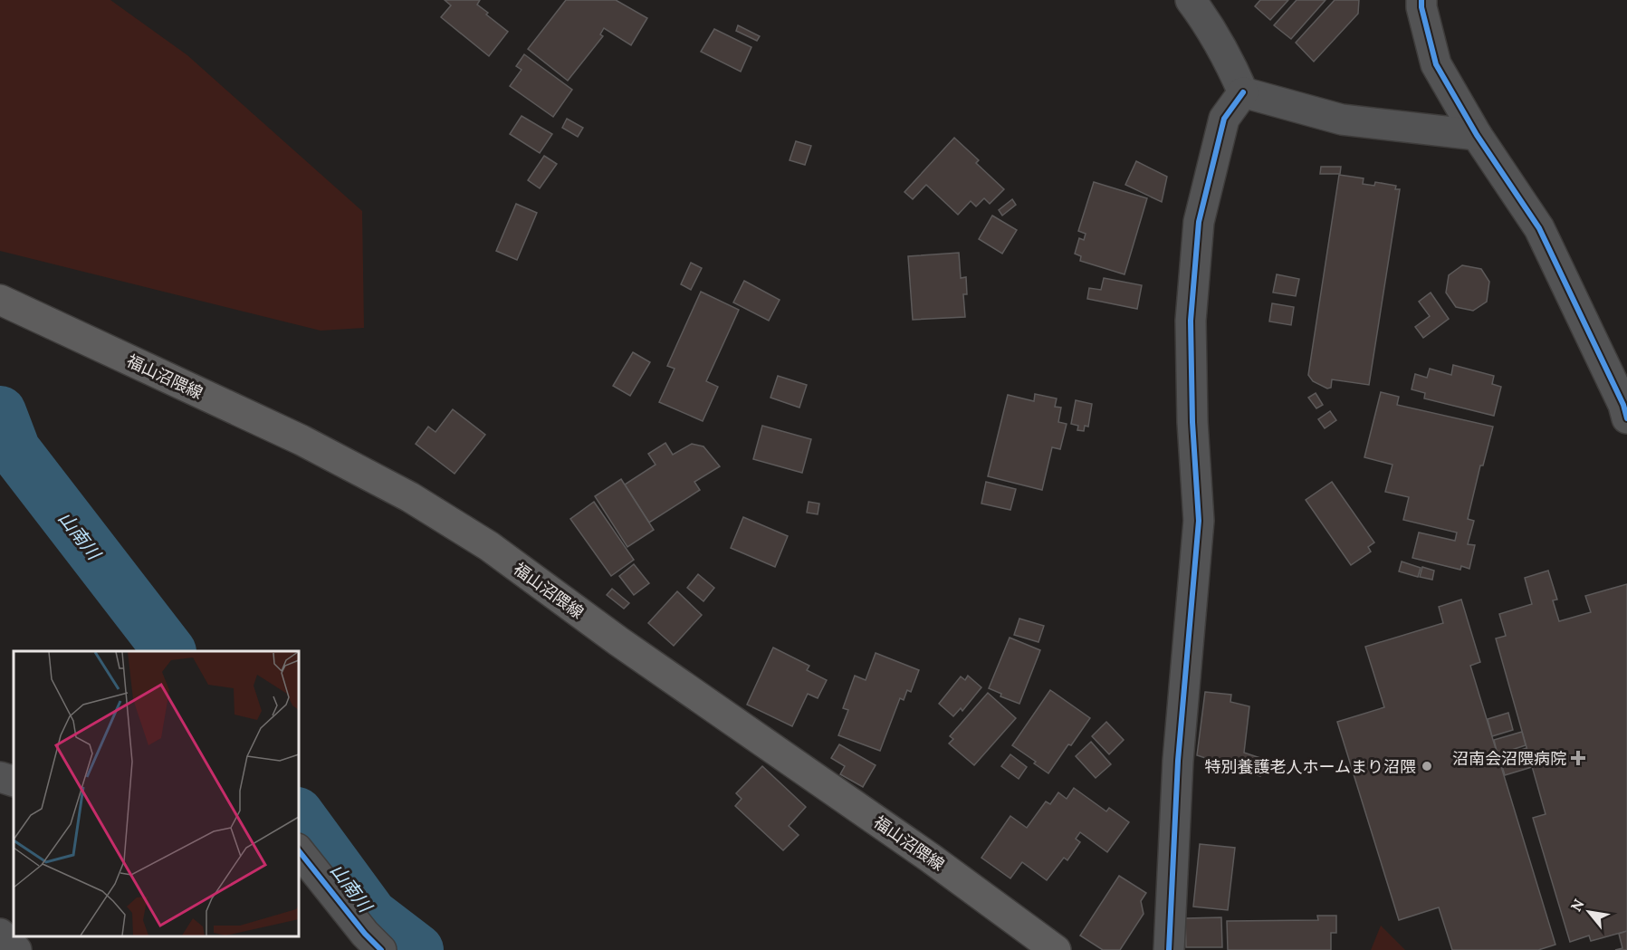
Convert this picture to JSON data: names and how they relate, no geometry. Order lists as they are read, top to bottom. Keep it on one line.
{"streets":{"main road":["福山沼隈線"]},"water":["山南川"],"places":{"health":["沼南会沼隈病院"],"other":["特別養護老人ホームまり沼隈"]},"north":"top left"}
